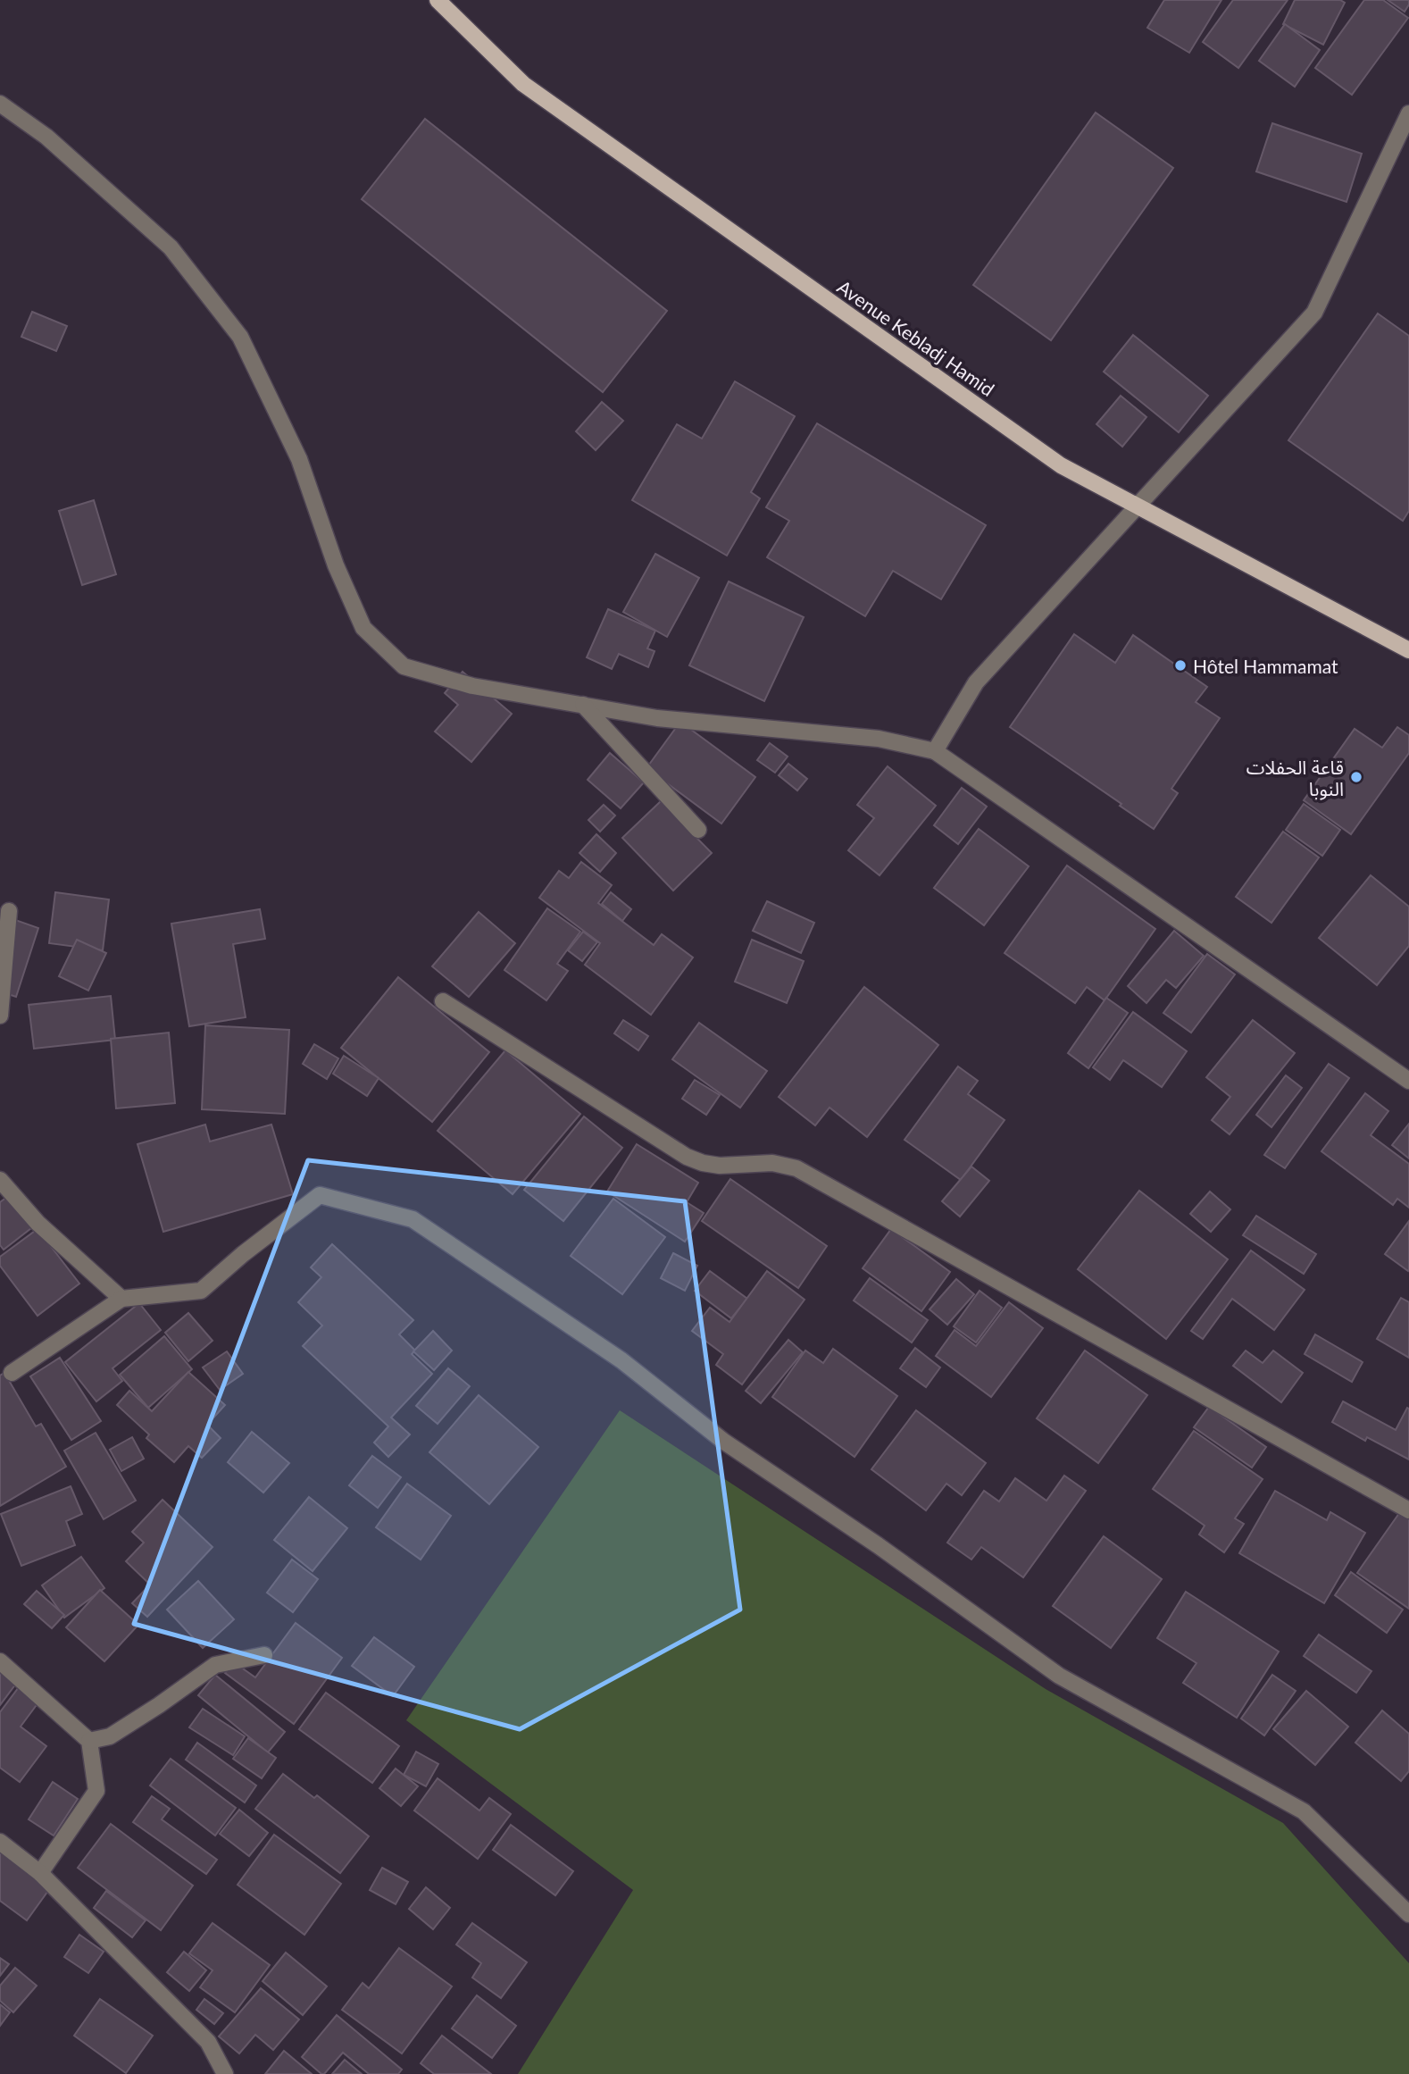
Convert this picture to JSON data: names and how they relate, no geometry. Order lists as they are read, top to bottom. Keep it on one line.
{"streets":{"main road":["Avenue Kebladj Hamid"]},"places":["Hôtel Hammamat","قاعة الحفلات النوبا"]}
